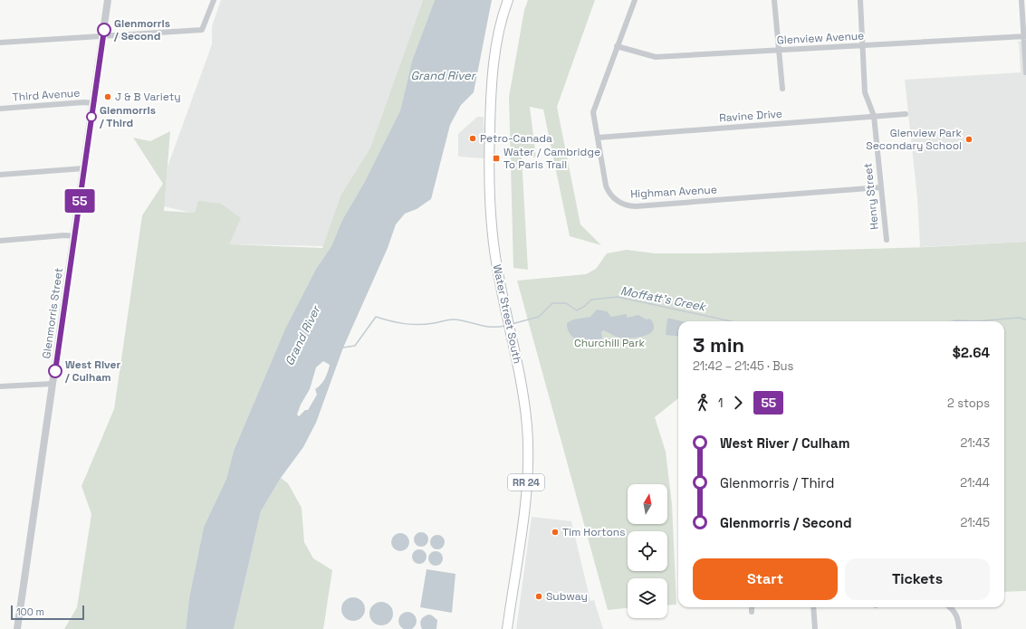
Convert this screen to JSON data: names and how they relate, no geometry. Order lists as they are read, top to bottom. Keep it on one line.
{"streets":{"main road":["Water Street South","RR 24"],"street":["Glenview Avenue","Third Avenue","Ravine Drive","Highman Avenue","Henry Street","Glenmorris Street"]},"crossings":[["Glenview Avenue","Highman Avenue"],["Glenview Avenue","Henry Street"],["Third Avenue","Glenmorris Street"],["Ravine Drive","Highman Avenue"],["Ravine Drive","Henry Street"],["Highman Avenue","Henry Street"]],"water":["Grand River","Moffatt's Creek"],"parks":["Churchill Park"],"places":{"other":["Glenmorris / Second","J & B Variety","Glenmorris / Third","Petro-Canada","Glenview Park Secondary School","West River / Culham","Tim Hortons","Subway"],"transit":["Water / Cambridge To Paris Trail"]},"lines":["bus line 55"],"scale_bar":"100 m","north":"top","page":{"on_map":"55","heading":["3 min","21:42 – 21:45 · Bus","$2.64"],"legs":["1","55","2 stops"],"list":[{"name":"West River / Culham","value":"21:43"},{"name":"Glenmorris / Third","value":"21:44"},{"name":"Glenmorris / Second","value":"21:45"}],"buttons":["Start","Tickets"],"scale":"100 m"}}
